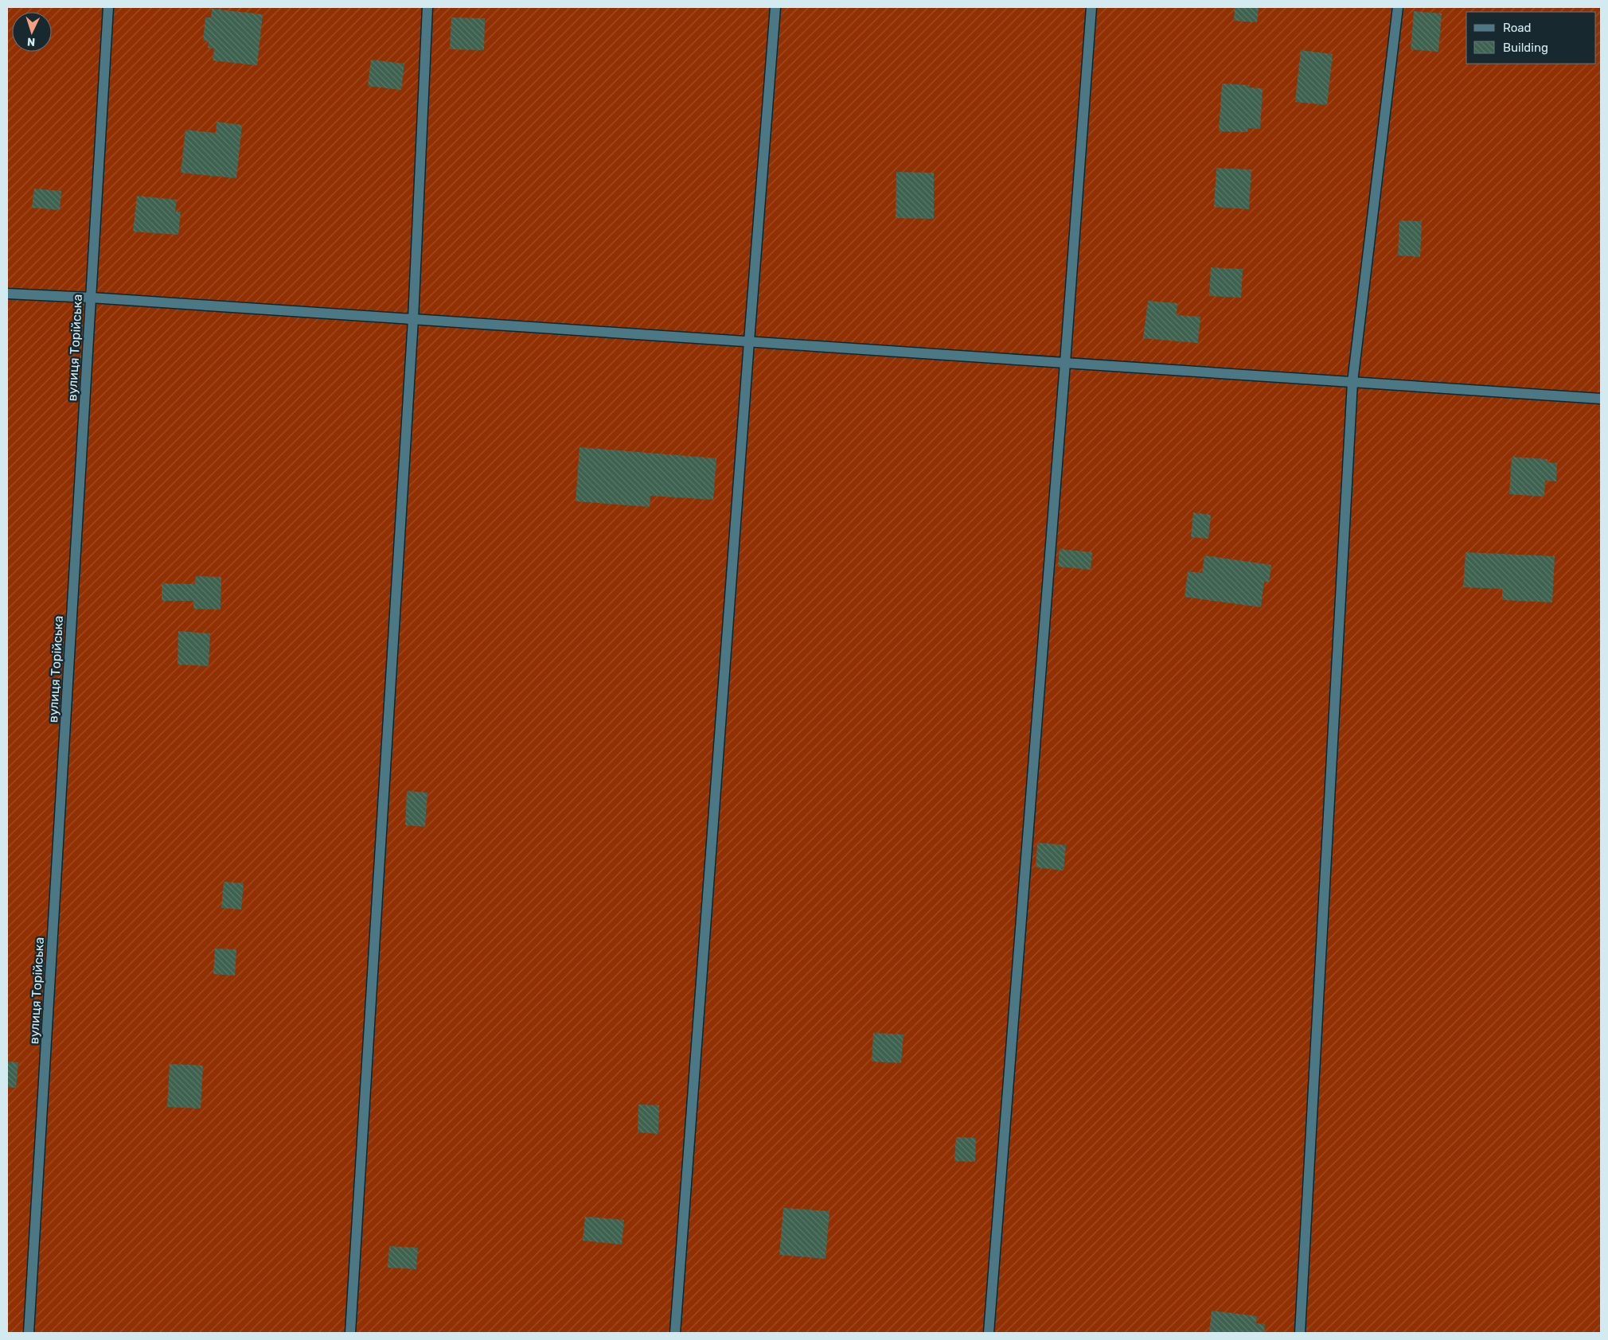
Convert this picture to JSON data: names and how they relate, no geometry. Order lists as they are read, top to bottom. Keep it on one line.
{"streets":{"street":["вулиця Торійська"]},"legend":["Road","Building"],"north":"bottom"}
